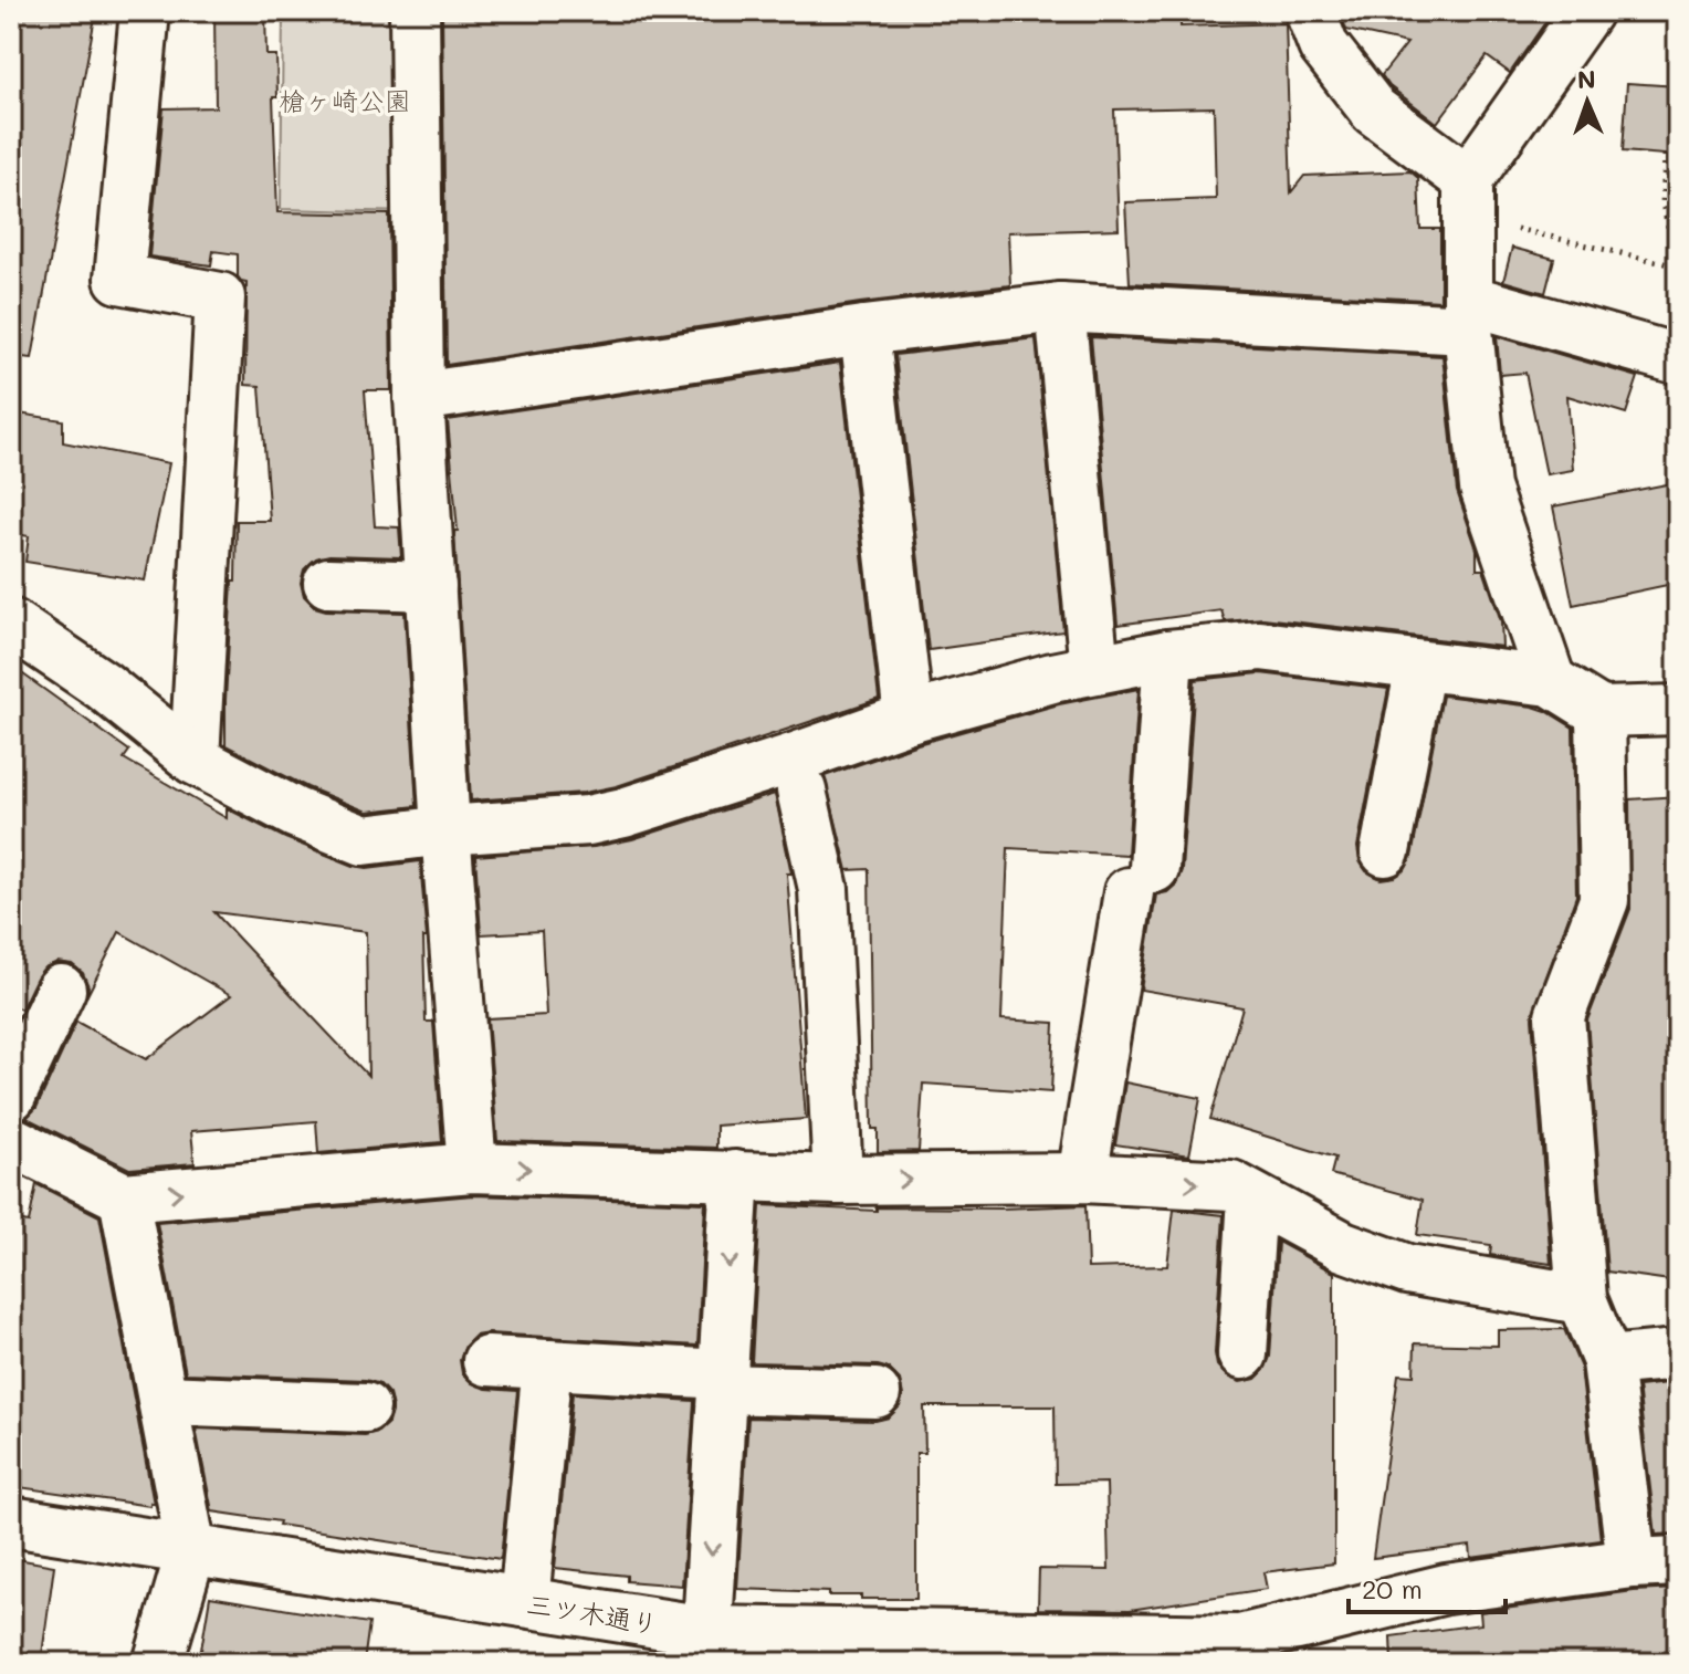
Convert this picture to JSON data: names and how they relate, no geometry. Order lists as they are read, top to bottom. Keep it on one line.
{"streets":{"street":["三ツ木通り"]},"parks":["槍ヶ崎公園"],"scale_bar":"20 m","north":"top"}
